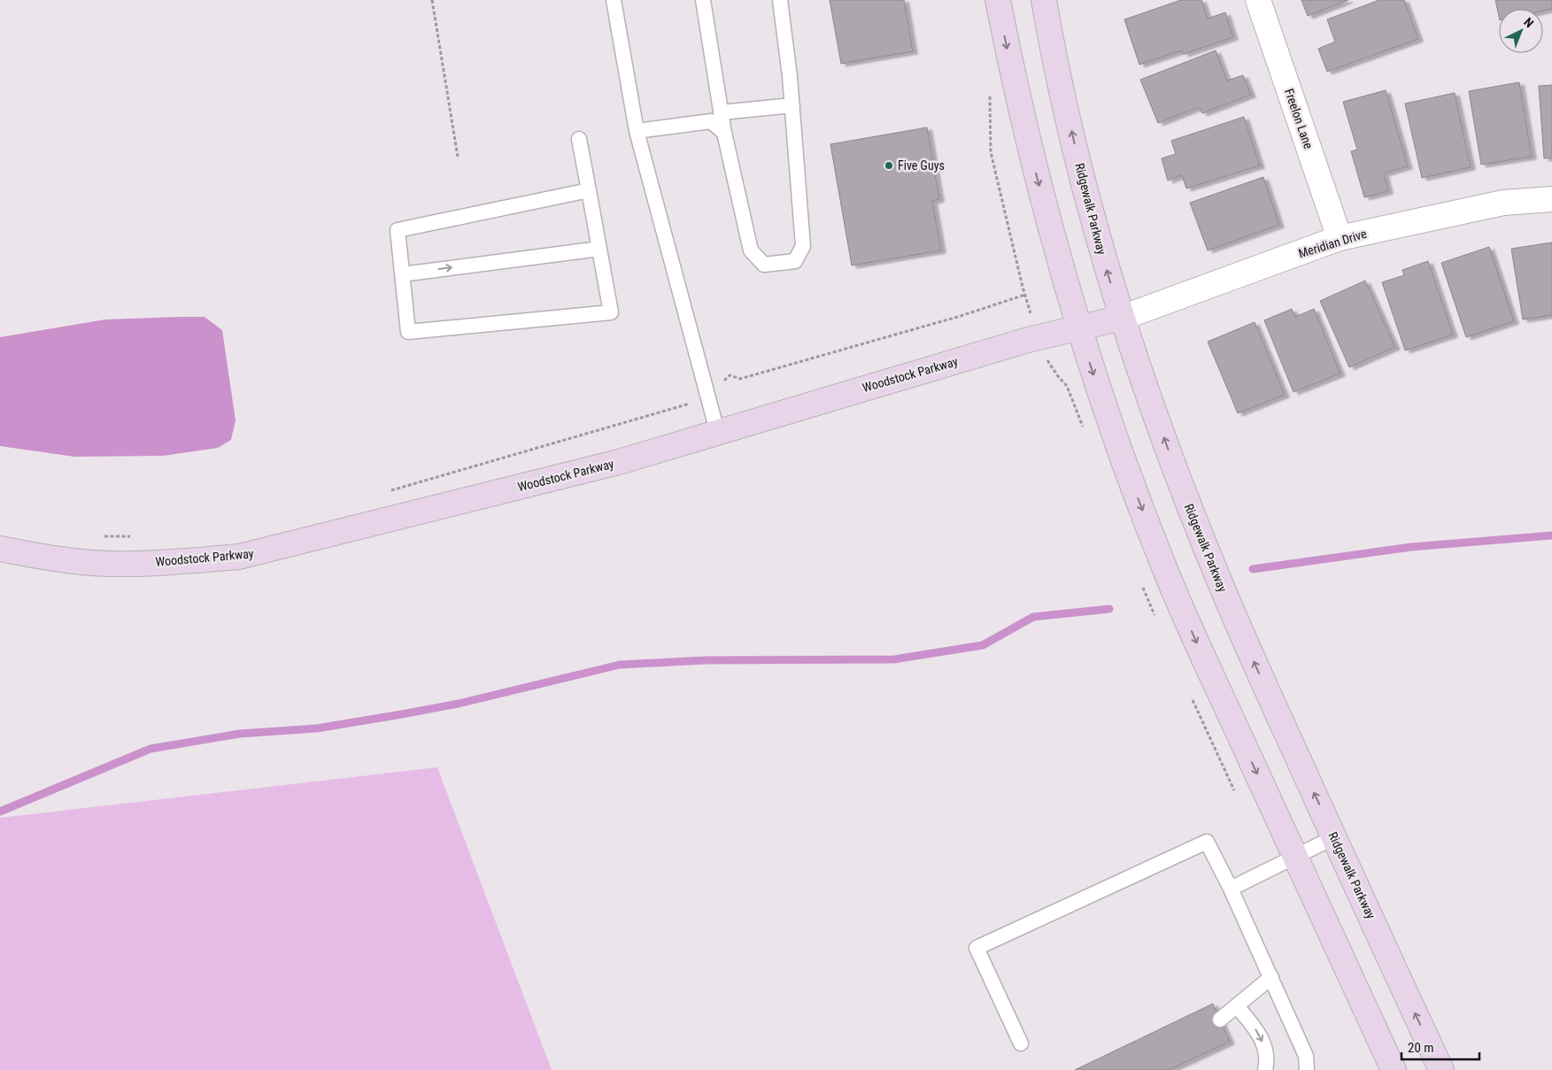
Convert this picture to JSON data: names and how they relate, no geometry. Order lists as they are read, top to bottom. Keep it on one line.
{"streets":{"main road":["Ridgewalk Parkway","Woodstock Parkway"],"street":["Freelon Lane","Meridian Drive"]},"crossings":[["Freelon Lane","Meridian Drive"],["Ridgewalk Parkway","Meridian Drive"],["Ridgewalk Parkway","Woodstock Parkway"],["Meridian Drive","Woodstock Parkway"]],"places":["Five Guys"],"scale_bar":"20 m","north":"top right"}
